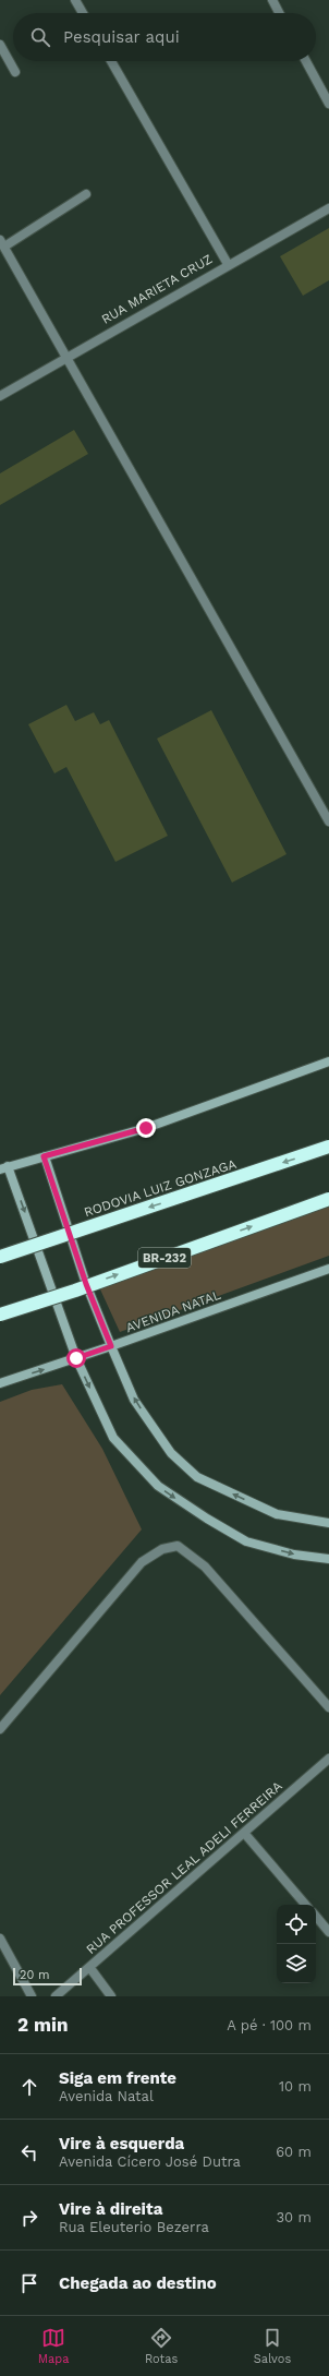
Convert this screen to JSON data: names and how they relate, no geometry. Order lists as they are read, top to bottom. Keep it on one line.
{"streets":{"highway":["RODOVIA LUIZ GONZAGA","BR-232"],"street":["RUA MARIETA CRUZ","AVENIDA NATAL","RUA PROFESSOR LEAL ADELI FERREIRA"]},"scale_bar":"20 m","page":{"search":"Pesquisar aqui","scale":"20 m","heading":["2 min","A pé · 100 m"],"list":[["Siga em frente","Avenida Natal","10 m"],["Vire à esquerda","Avenida Cícero José Dutra","60 m"],["Vire à direita","Rua Eleuterio Bezerra","30 m"],"Chegada ao destino"],"nav":["Mapa","Rotas","Salvos"]}}
